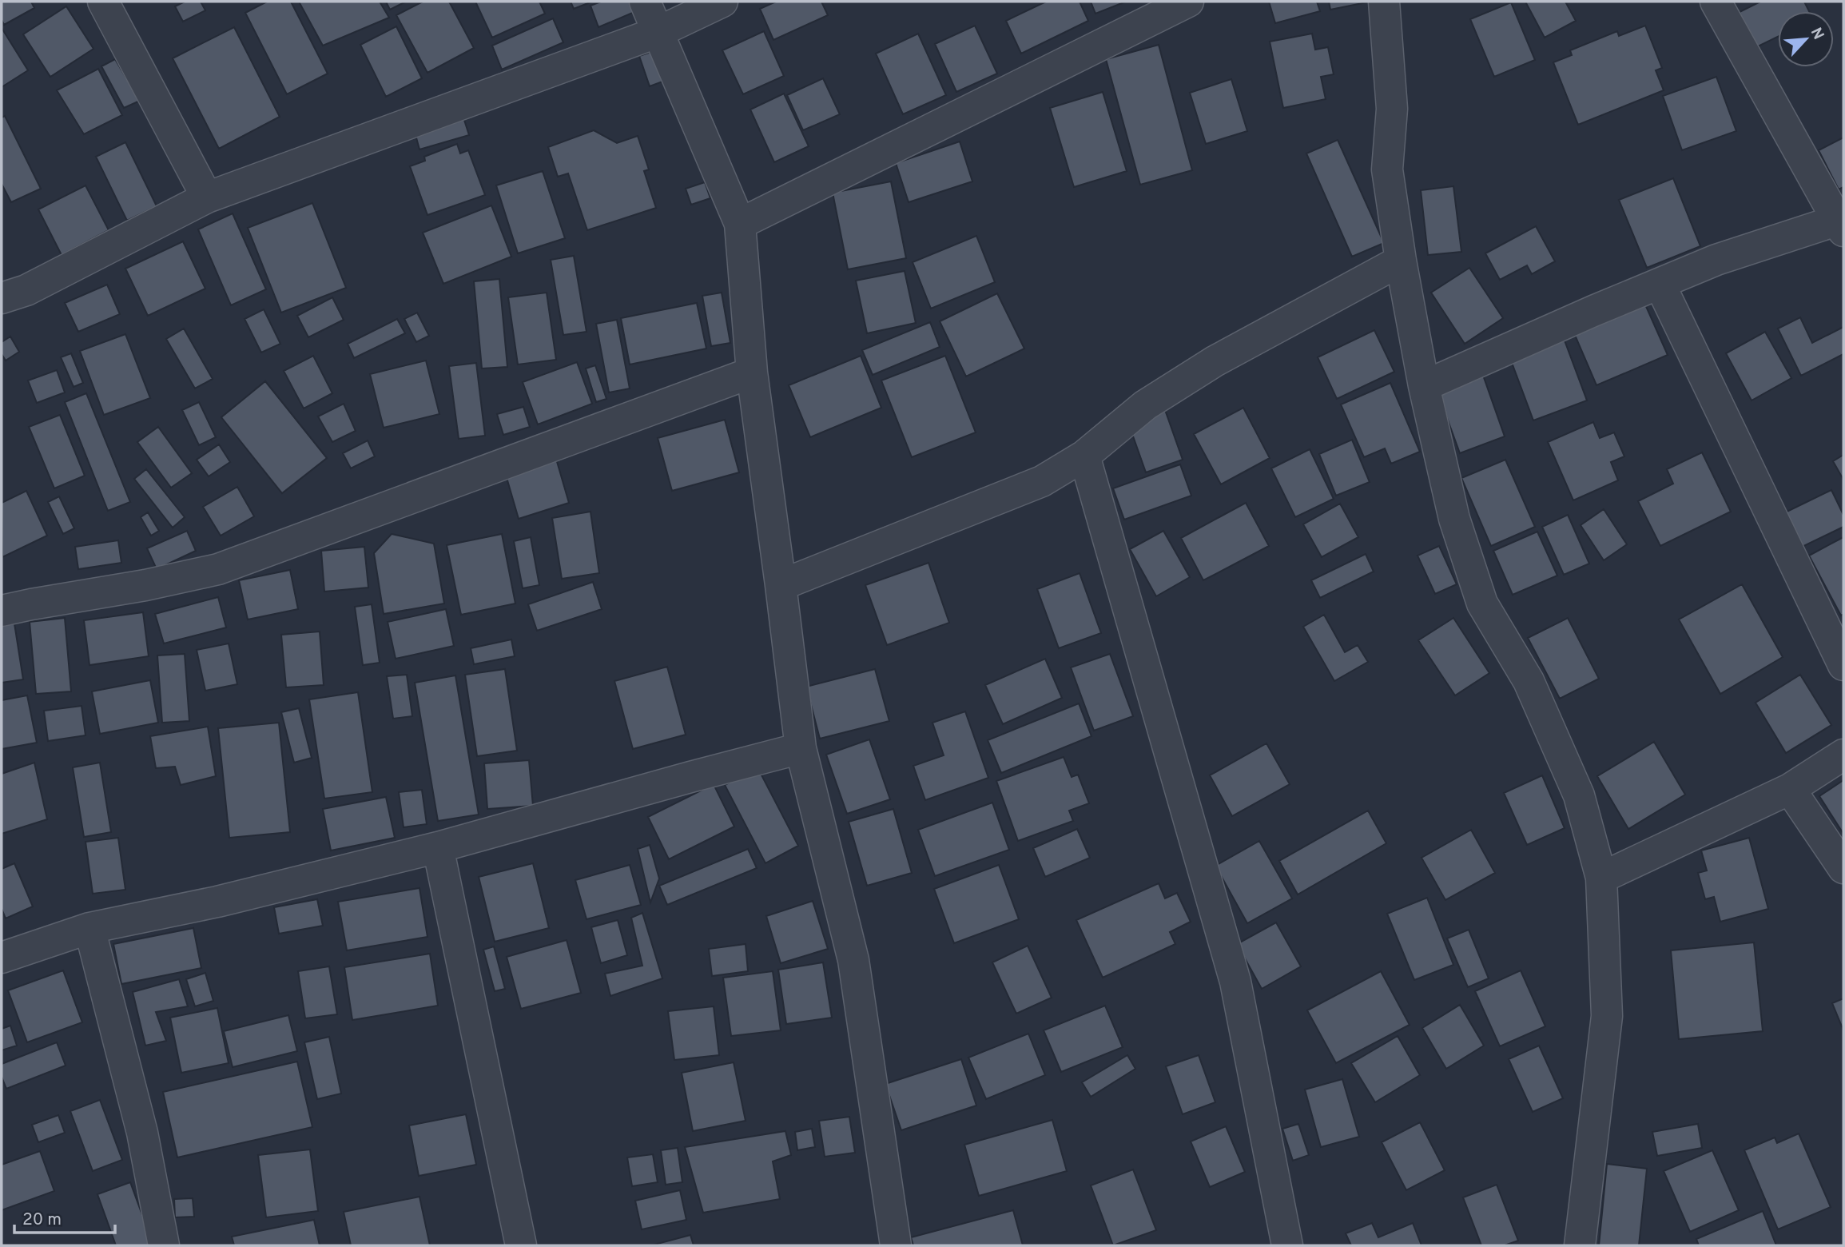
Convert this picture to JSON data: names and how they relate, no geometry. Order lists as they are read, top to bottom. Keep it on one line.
{"scale_bar":"20 m","north":"top right"}
